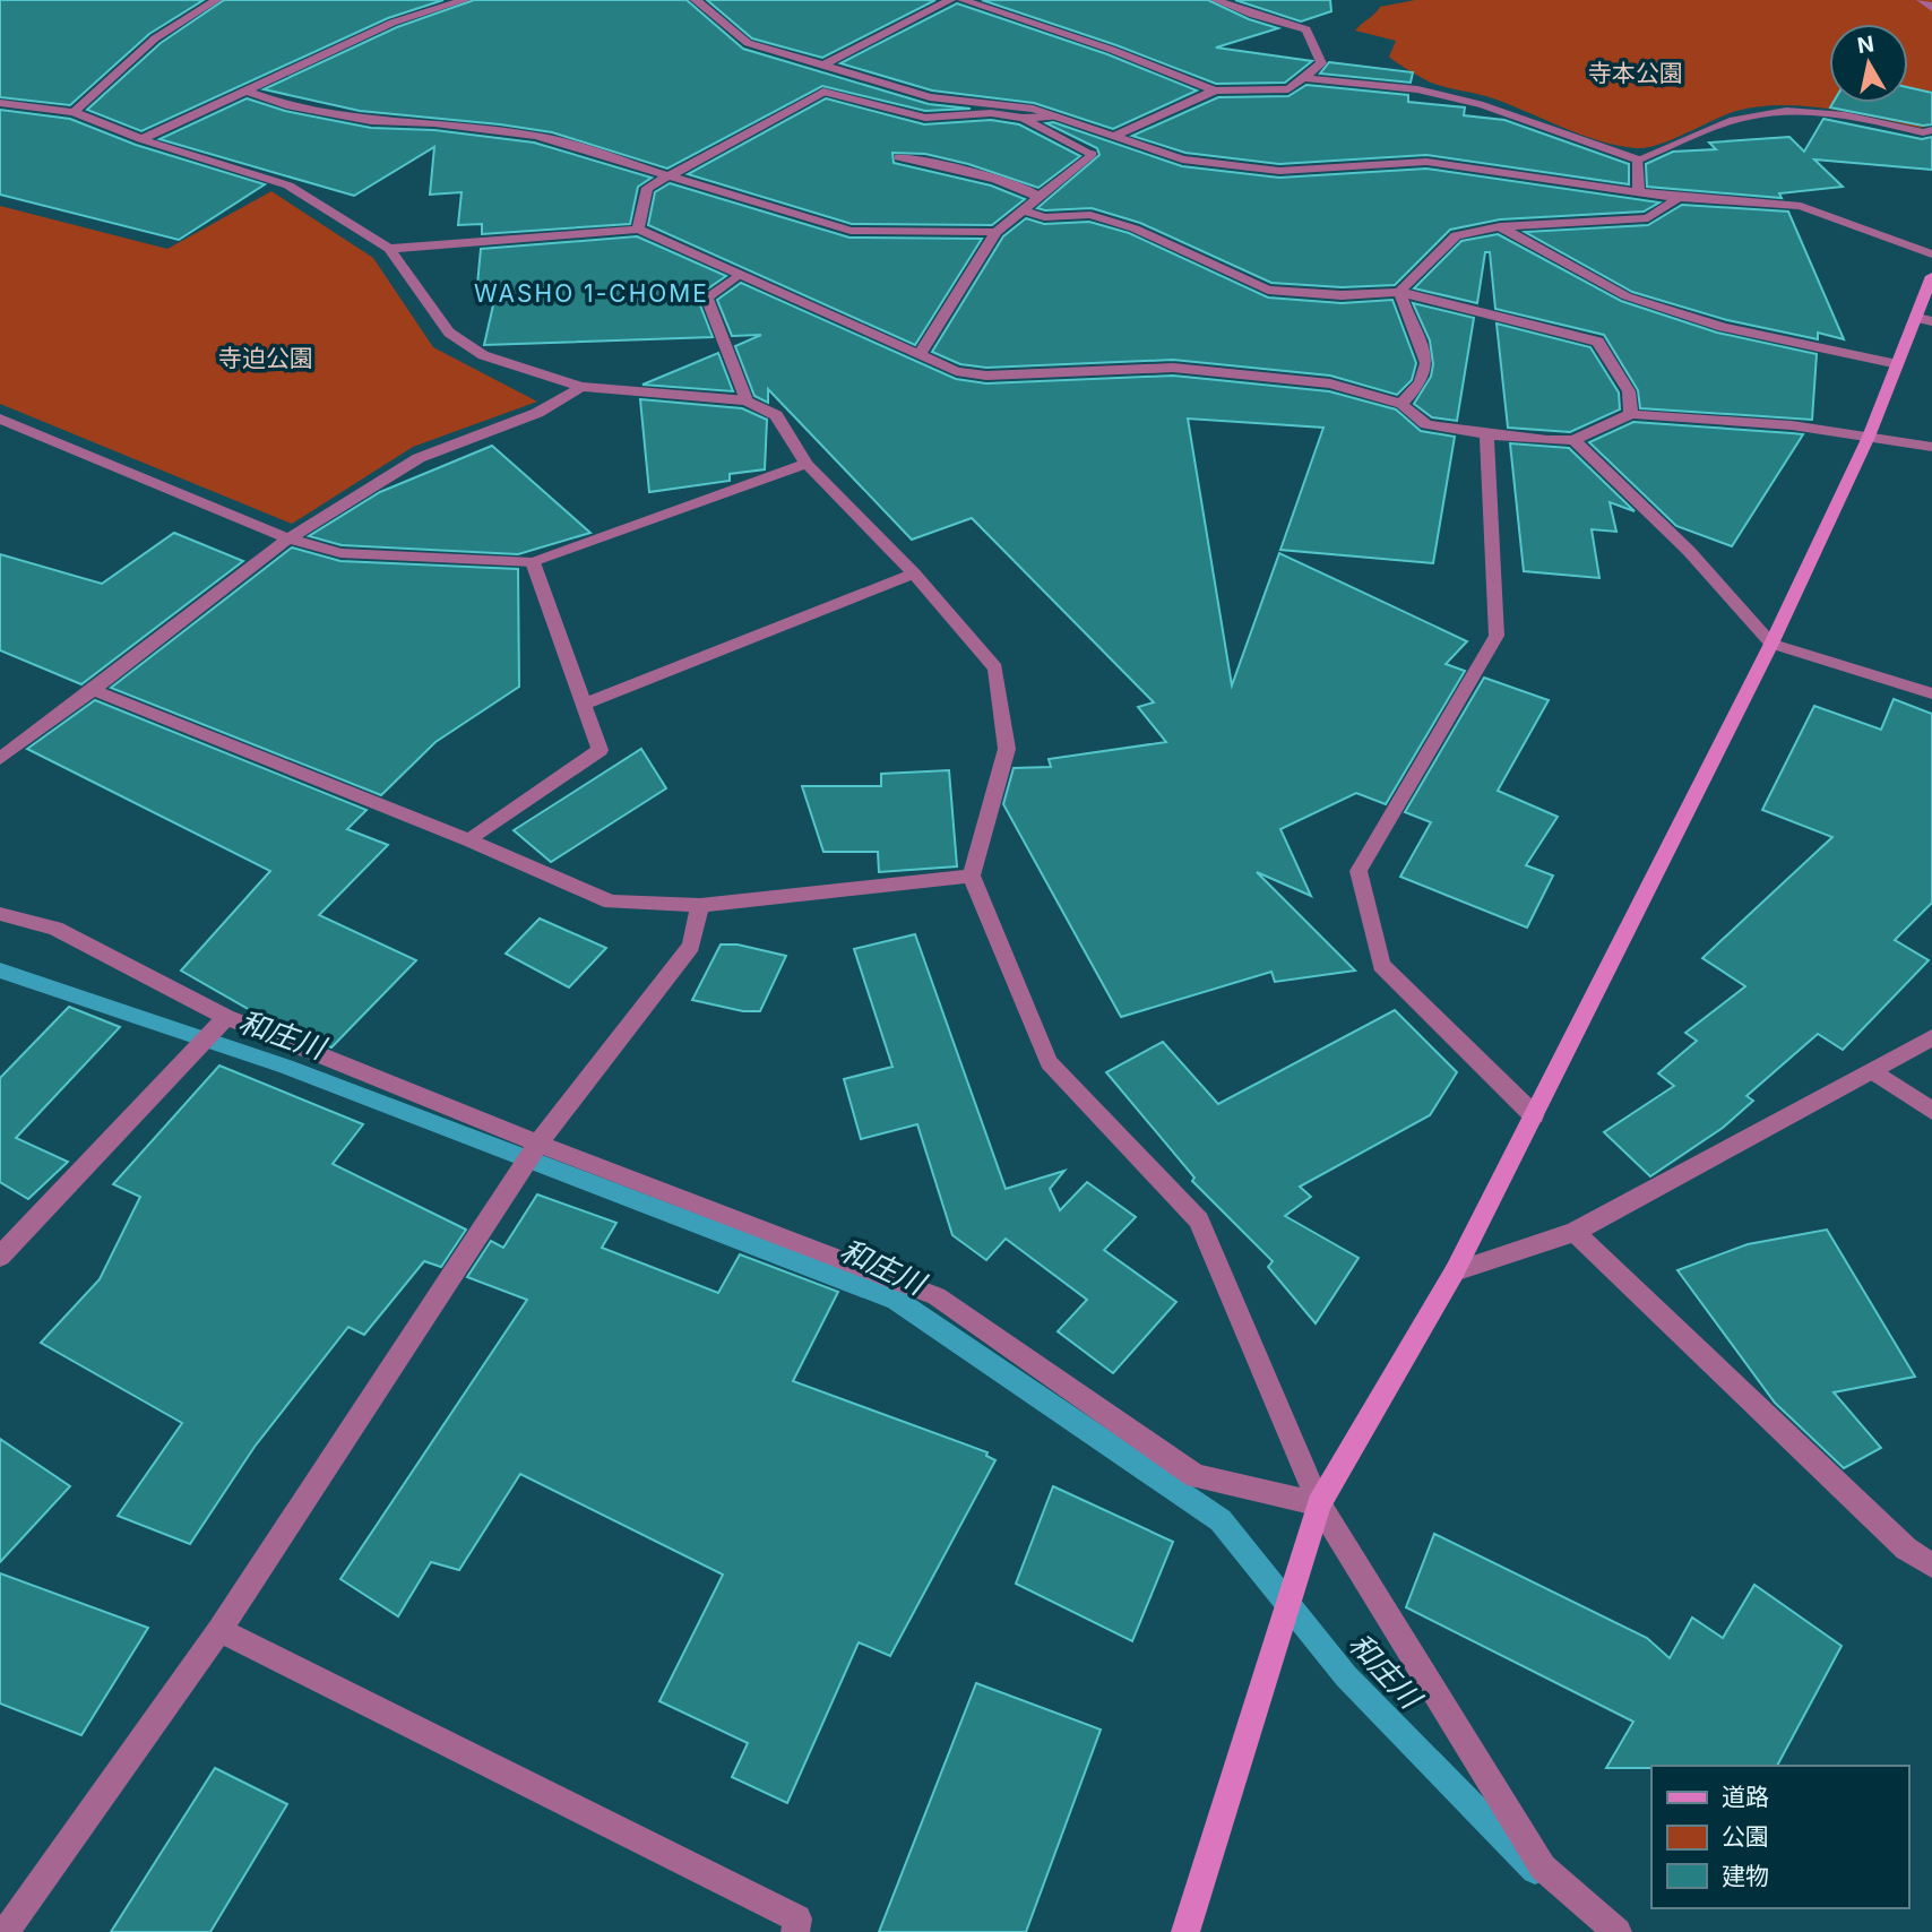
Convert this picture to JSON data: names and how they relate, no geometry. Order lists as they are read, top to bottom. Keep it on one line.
{"districts":["WASHO 1-CHOME"],"water":["和庄川"],"parks":["寺本公園","寺迫公園"],"legend":["道路","公園","建物"],"north":"top"}
